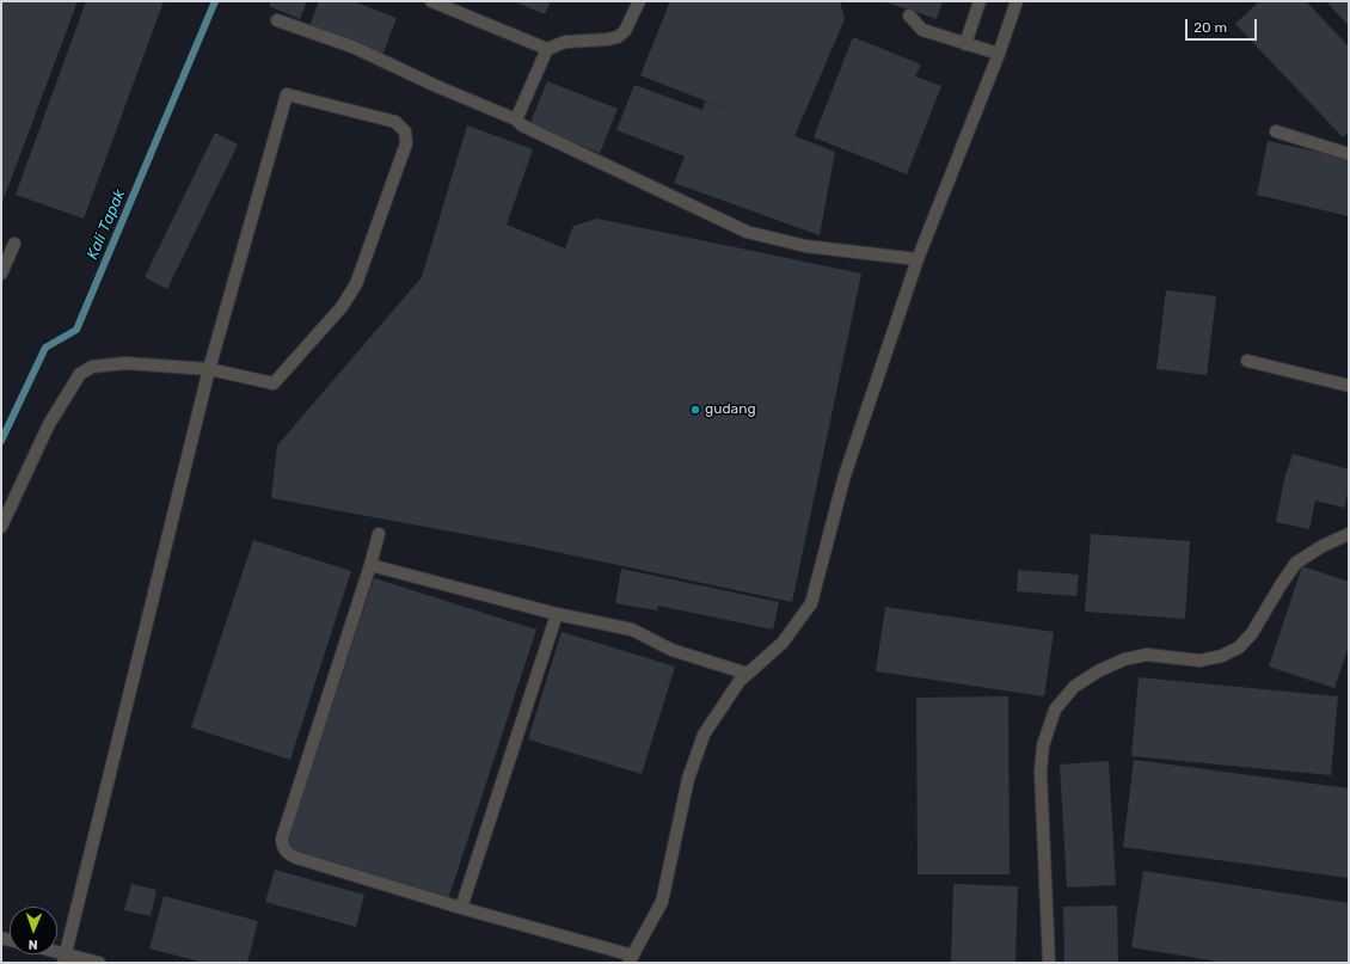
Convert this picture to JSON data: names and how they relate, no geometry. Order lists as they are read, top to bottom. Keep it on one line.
{"water":["Kali Tapak"],"places":["gudang"],"scale_bar":"20 m","north":"bottom"}
